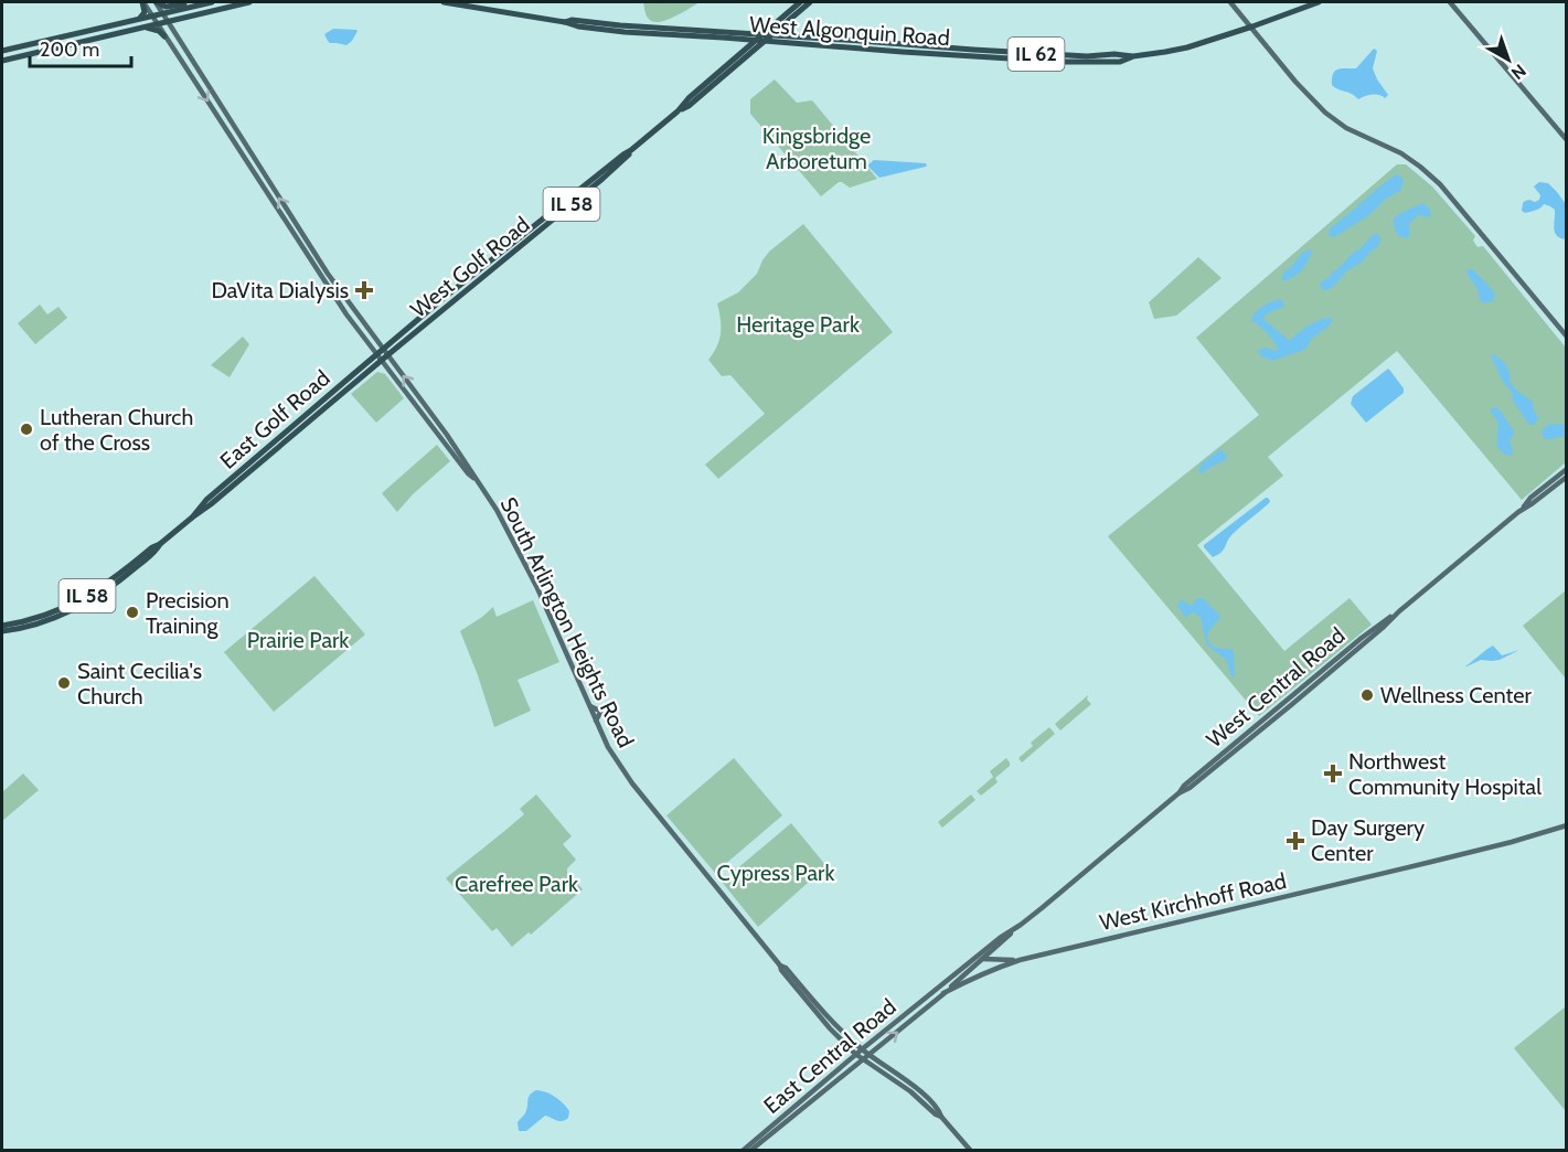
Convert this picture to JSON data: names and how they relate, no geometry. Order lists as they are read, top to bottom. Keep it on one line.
{"streets":{"main road":["West Algonquin Road","IL 62","IL 58","West Golf Road","East Golf Road","South Arlington Heights Road","West Central Road","West Kirchhoff Road","East Central Road"]},"crossings":[["West Algonquin Road","IL 58"],["West Algonquin Road","West Golf Road"],["IL 58","West Golf Road"],["West Golf Road","East Golf Road"],["West Golf Road","South Arlington Heights Road"],["East Golf Road","South Arlington Heights Road"],["South Arlington Heights Road","East Central Road"],["West Central Road","West Kirchhoff Road"],["West Central Road","East Central Road"],["West Kirchhoff Road","East Central Road"]],"parks":["Kingsbridge Arboretum","Heritage Park","Prairie Park","Cypress Park","Carefree Park"],"places":{"health":["DaVita Dialysis","Northwest Community Hospital","Day Surgery Center"],"other":["Lutheran Church of the Cross","Precision Training","Saint Cecilia's Church","Wellness Center"]},"scale_bar":"200 m","north":"bottom right"}
